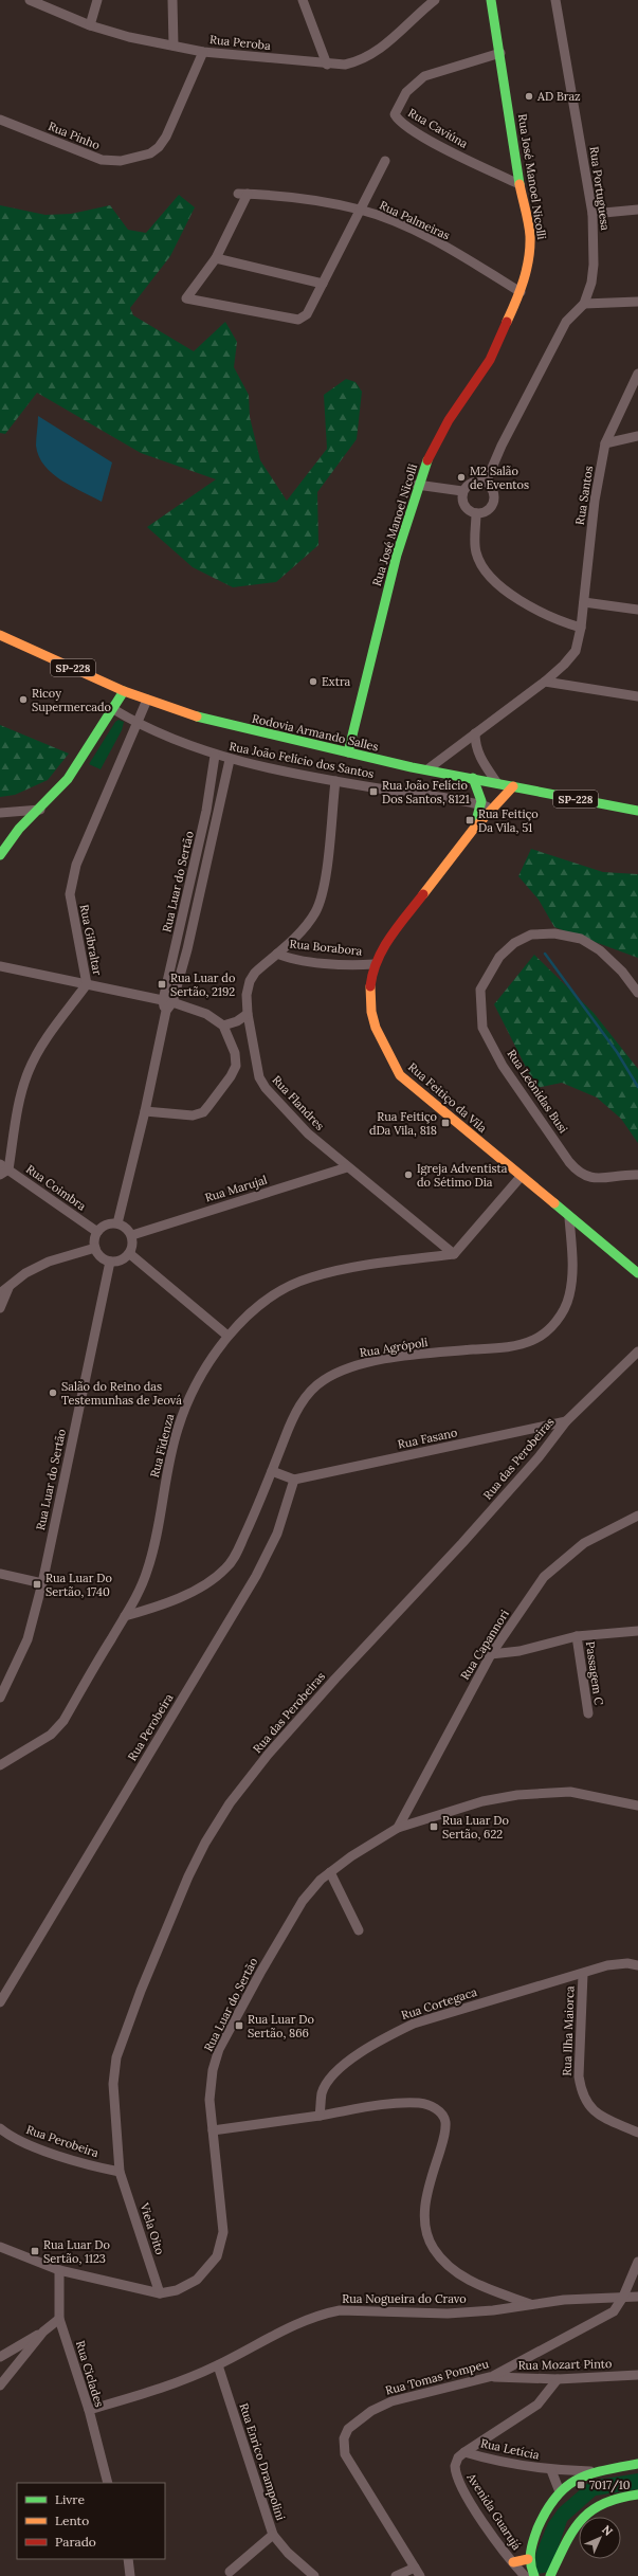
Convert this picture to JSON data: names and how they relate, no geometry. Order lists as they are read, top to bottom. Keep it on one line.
{"streets":{"main road":["Rua José Manoel Nicolli","SP-228","Rodovia Armando Salles","Rua Feitiço da Vila","Rua Letícia"],"street":["Rua Peroba","Rua Caviúna","Rua Pinho","Rua Portuguesa","Rua Palmeiras","Rua Santos","Rua João Felício dos Santos","Rua Luar do Sertão","Rua Gibraltar","Rua Borabora","Rua Leônidas Busi","Rua Flandres","Rua Coimbra","Rua Marujal","Rua Agrópoli","Rua Fasano","Rua Fidenza","Rua das Perobeiras","Rua Capannori","Passagem C","Rua Perobeira","Rua Cortegaca","Rua Ilha Maiorca","Viela Oito","Rua Nogueira do Cravo","Rua Mozart Pinto","Rua Ciclades","Rua Tomas Pompeu","Rua Enrico Drampolini","Avenida Guarujá"]},"crossings":[["Rua Peroba","Rua Pinho"],["Rua Caviúna","Rua José Manoel Nicolli"],["Rua José Manoel Nicolli","Rua Palmeiras"],["Rua José Manoel Nicolli","Rodovia Armando Salles"],["Rua Santos","Rodovia Armando Salles"],["Rodovia Armando Salles","Rua Gibraltar"],["Rodovia Armando Salles","Rua Feitiço da Vila"],["Rua João Felício dos Santos","Rua Luar do Sertão"],["Rua João Felício dos Santos","Rua Gibraltar"],["Rua João Felício dos Santos","Rua Feitiço da Vila"],["Rua João Felício dos Santos","Rua Flandres"],["Rua Luar do Sertão","Rua Coimbra"],["Rua Luar do Sertão","Rua Marujal"],["Rua Luar do Sertão","Rua Capannori"],["Rua Luar do Sertão","Viela Oito"],["Rua Luar do Sertão","Rua Ciclades"],["Rua Gibraltar","Rua Coimbra"],["Rua Borabora","Rua Feitiço da Vila"],["Rua Borabora","Rua Flandres"],["Rua Feitiço da Vila","Rua Agrópoli"],["Rua Flandres","Rua Marujal"],["Rua Flandres","Rua Fidenza"],["Rua Coimbra","Rua Marujal"],["Rua Agrópoli","Rua Fidenza"],["Rua Fasano","Rua das Perobeiras"],["Rua Fasano","Rua Perobeira"],["Rua das Perobeiras","Rua Perobeira"],["Rua das Perobeiras","Viela Oito"],["Rua Perobeira","Viela Oito"],["Rua Cortegaca","Rua Ilha Maiorca"],["Rua Nogueira do Cravo","Rua Ciclades"],["Rua Nogueira do Cravo","Rua Tomas Pompeu"],["Rua Nogueira do Cravo","Rua Enrico Drampolini"],["Rua Mozart Pinto","Rua Tomas Pompeu"],["Rua Letícia","Avenida Guarujá"]],"places":{"other":["AD Braz","M2 Salão de Eventos","Extra","Ricoy Supermercado","Igreja Adventista do Sétimo Dia","Salão do Reino das Testemunhas de Jeová"],"transit":["Rua João Felício Dos Santos, 8121","Rua Feitiço Da Vila, 51","Rua Luar do Sertão, 2192","Rua Feitiço dDa Vila, 818","Rua Luar Do Sertão, 1740","Rua Luar Do Sertão, 622","Rua Luar Do Sertão, 866","Rua Luar Do Sertão, 1123","7017/10"]},"legend":["Livre","Lento","Parado"],"north":"top right"}
